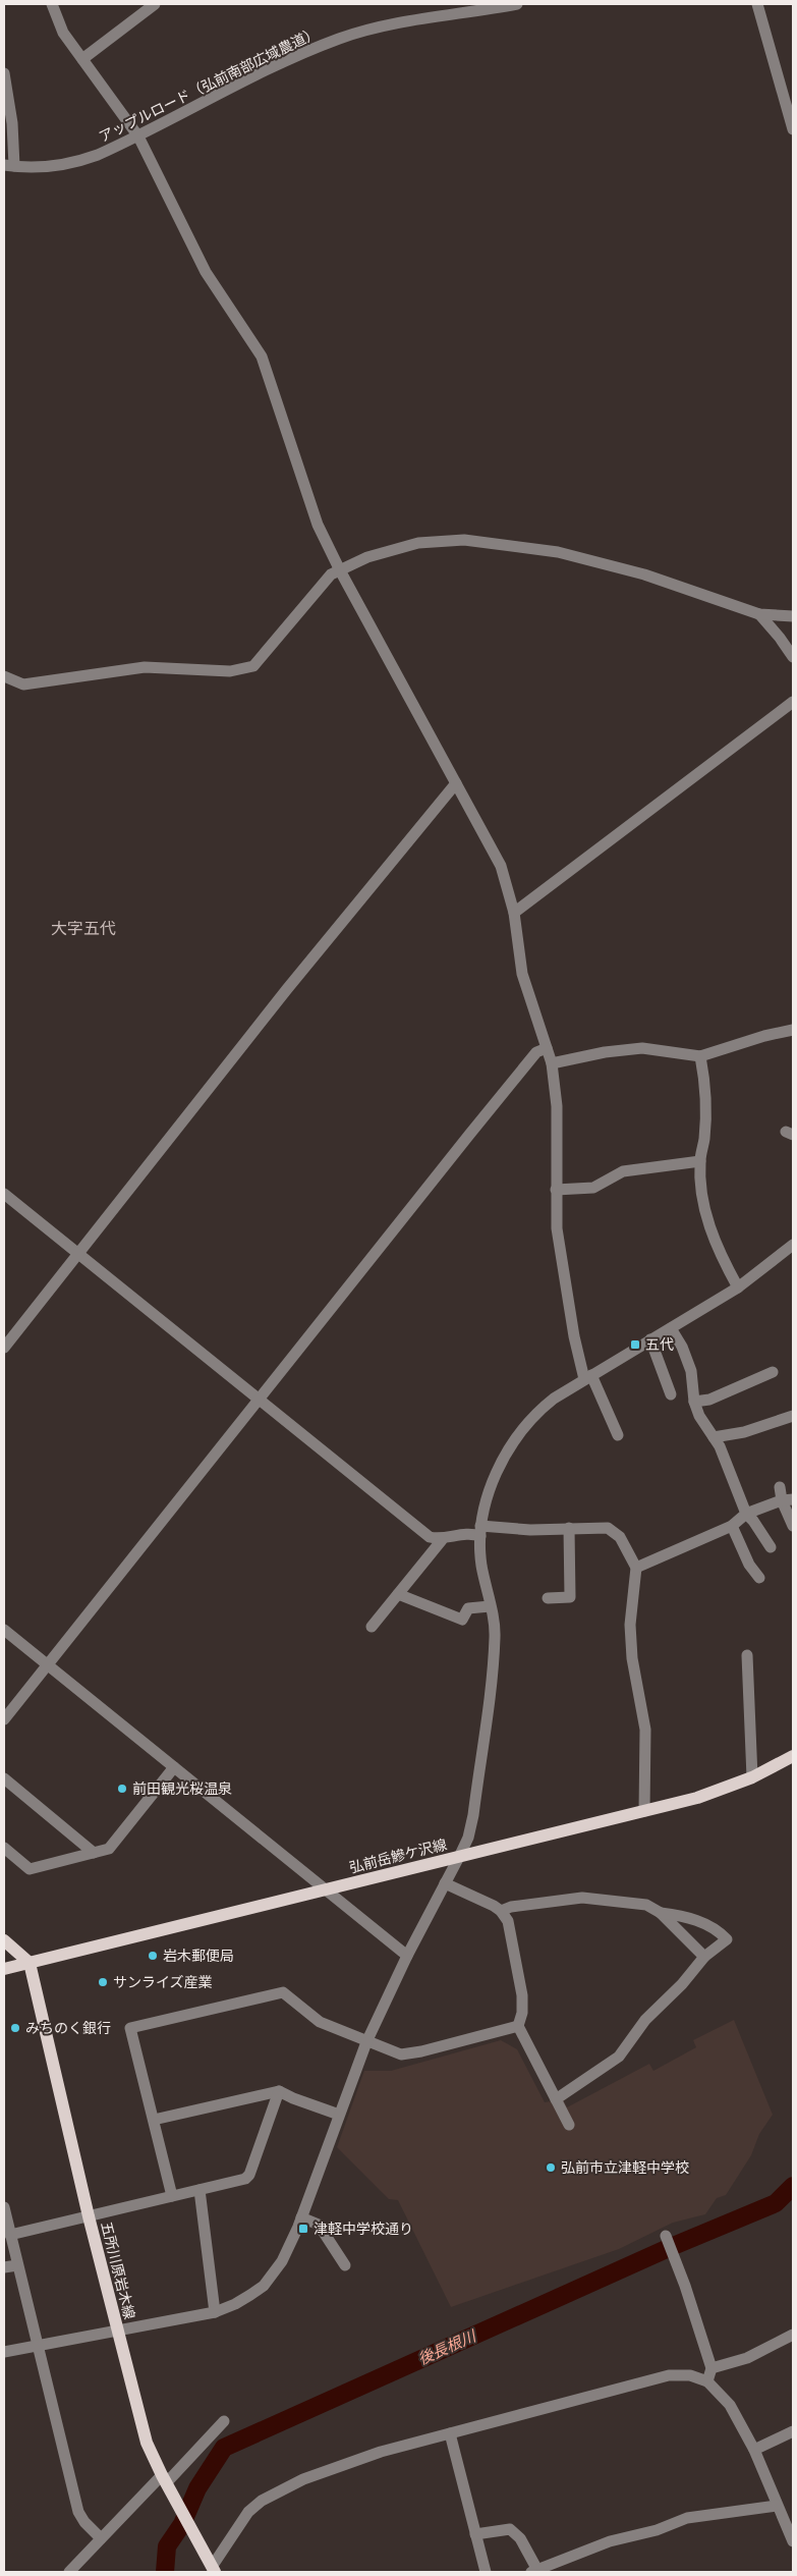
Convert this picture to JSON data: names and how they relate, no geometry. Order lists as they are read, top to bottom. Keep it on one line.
{"streets":{"main road":["弘前岳鰺ケ沢線","五所川原岩木線"],"street":["アップルロード（弘前南部広域農道）"]},"crossings":[["弘前岳鰺ケ沢線","五所川原岩木線"]],"districts":["大字五代"],"water":["後長根川"],"places":{"transit":["五代","津軽中学校通り"],"other":["前田観光桜温泉","岩木郵便局","サンライズ産業","みちのく銀行","弘前市立津軽中学校"]}}
